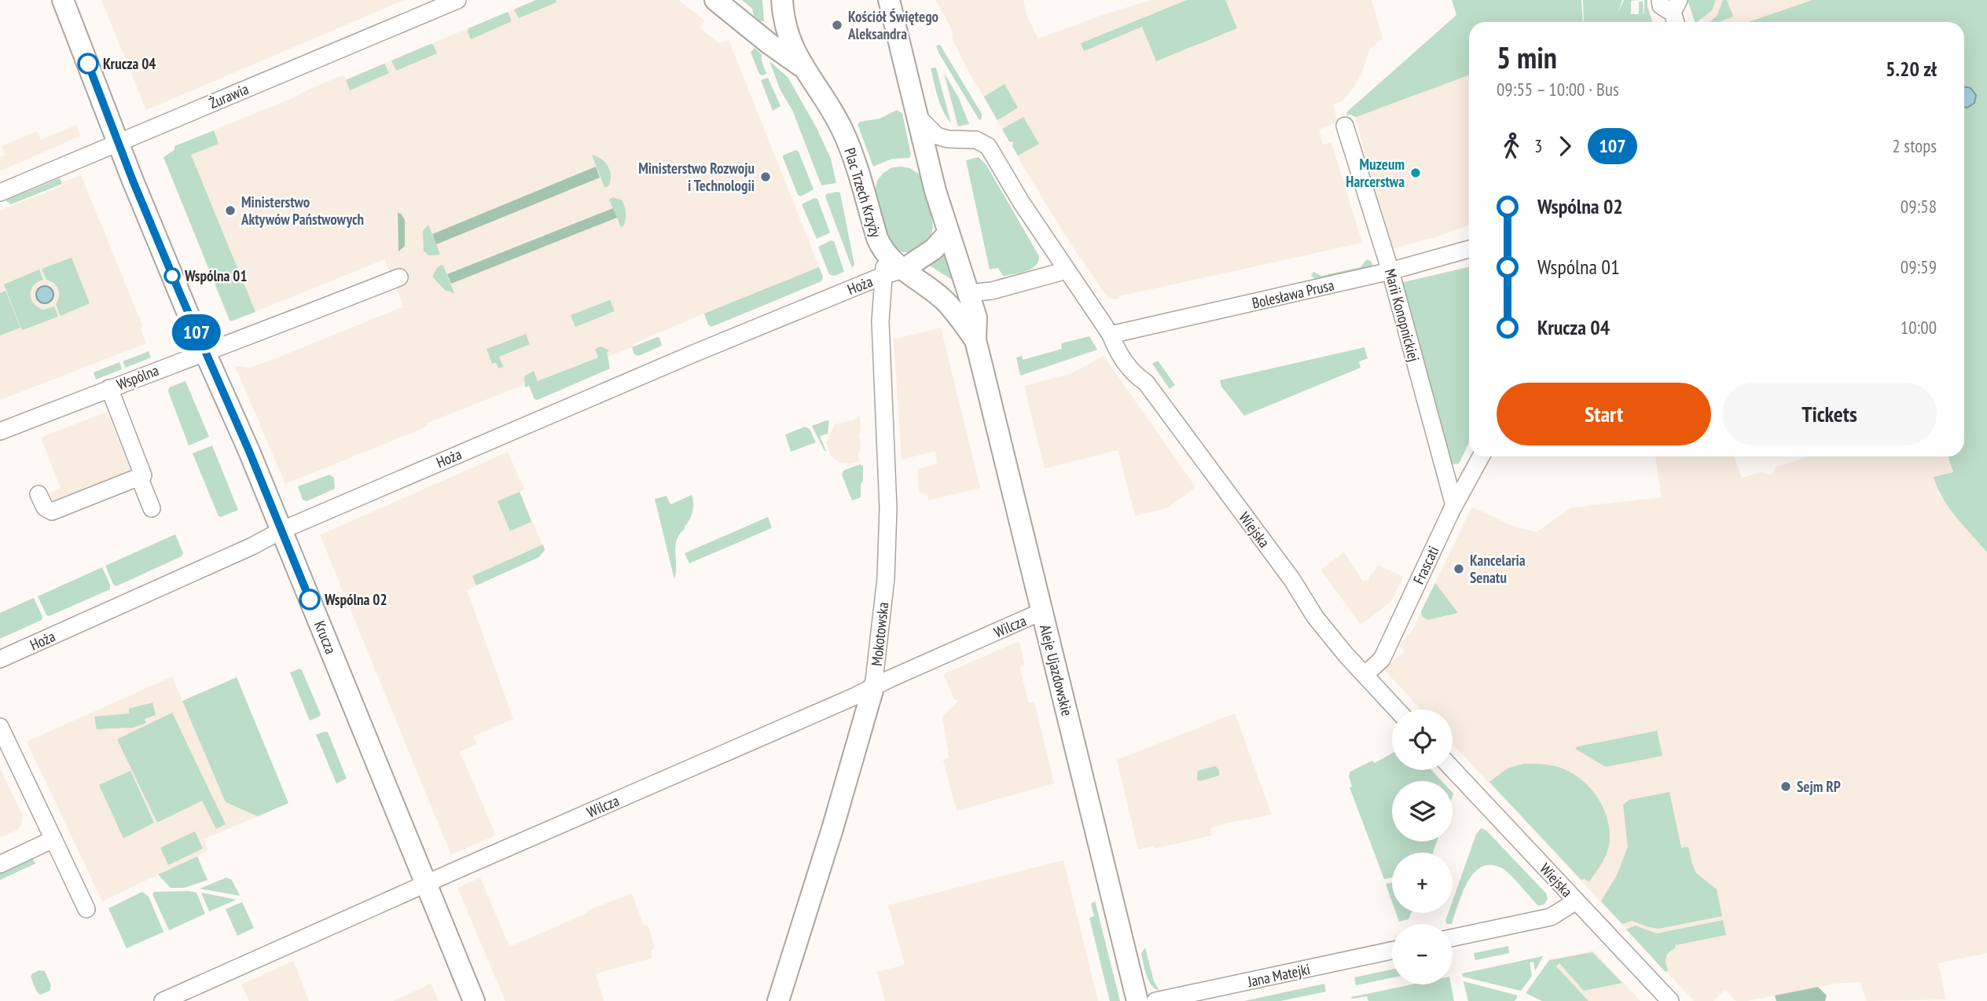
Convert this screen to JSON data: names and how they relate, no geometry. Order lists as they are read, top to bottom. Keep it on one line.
{"streets":{"street":["Żurawia","Plac Trzech Krzyży","Hoża","Bolesława Prusa","Marii Konopnickiej","Wspólna","Wiejska","Frascati","Wilcza","Mokotowska","Krucza","Aleje Ujazdowskie","Jana Matejki"]},"crossings":[["Żurawia","Krucza"],["Plac Trzech Krzyży","Hoża"],["Plac Trzech Krzyży","Mokotowska"],["Plac Trzech Krzyży","Aleje Ujazdowskie"],["Hoża","Mokotowska"],["Hoża","Krucza"],["Bolesława Prusa","Marii Konopnickiej"],["Bolesława Prusa","Wiejska"],["Marii Konopnickiej","Frascati"],["Wspólna","Krucza"],["Wiejska","Frascati"],["Wilcza","Mokotowska"],["Wilcza","Krucza"],["Wilcza","Aleje Ujazdowskie"]],"places":["Kościół Świętego Aleksandra","Krucza 04","Muzeum Harcerstwa","Ministerstwo Rozwoju i Technologii","Ministerstwo Aktywów Państwowych","Wspólna 01","Kancelaria Senatu","Wspólna 02","Sejm RP"],"lines":["bus line 107"],"page":{"on_map":"107","heading":["5 min","09:55 – 10:00 · Bus","5.20 zł"],"legs":["3","107","2 stops"],"list":[{"name":"Wspólna 02","value":"09:58"},{"name":"Wspólna 01","value":"09:59"},{"name":"Krucza 04","value":"10:00"}],"buttons":["Start","Tickets"],"map_buttons":["+","−"]}}
